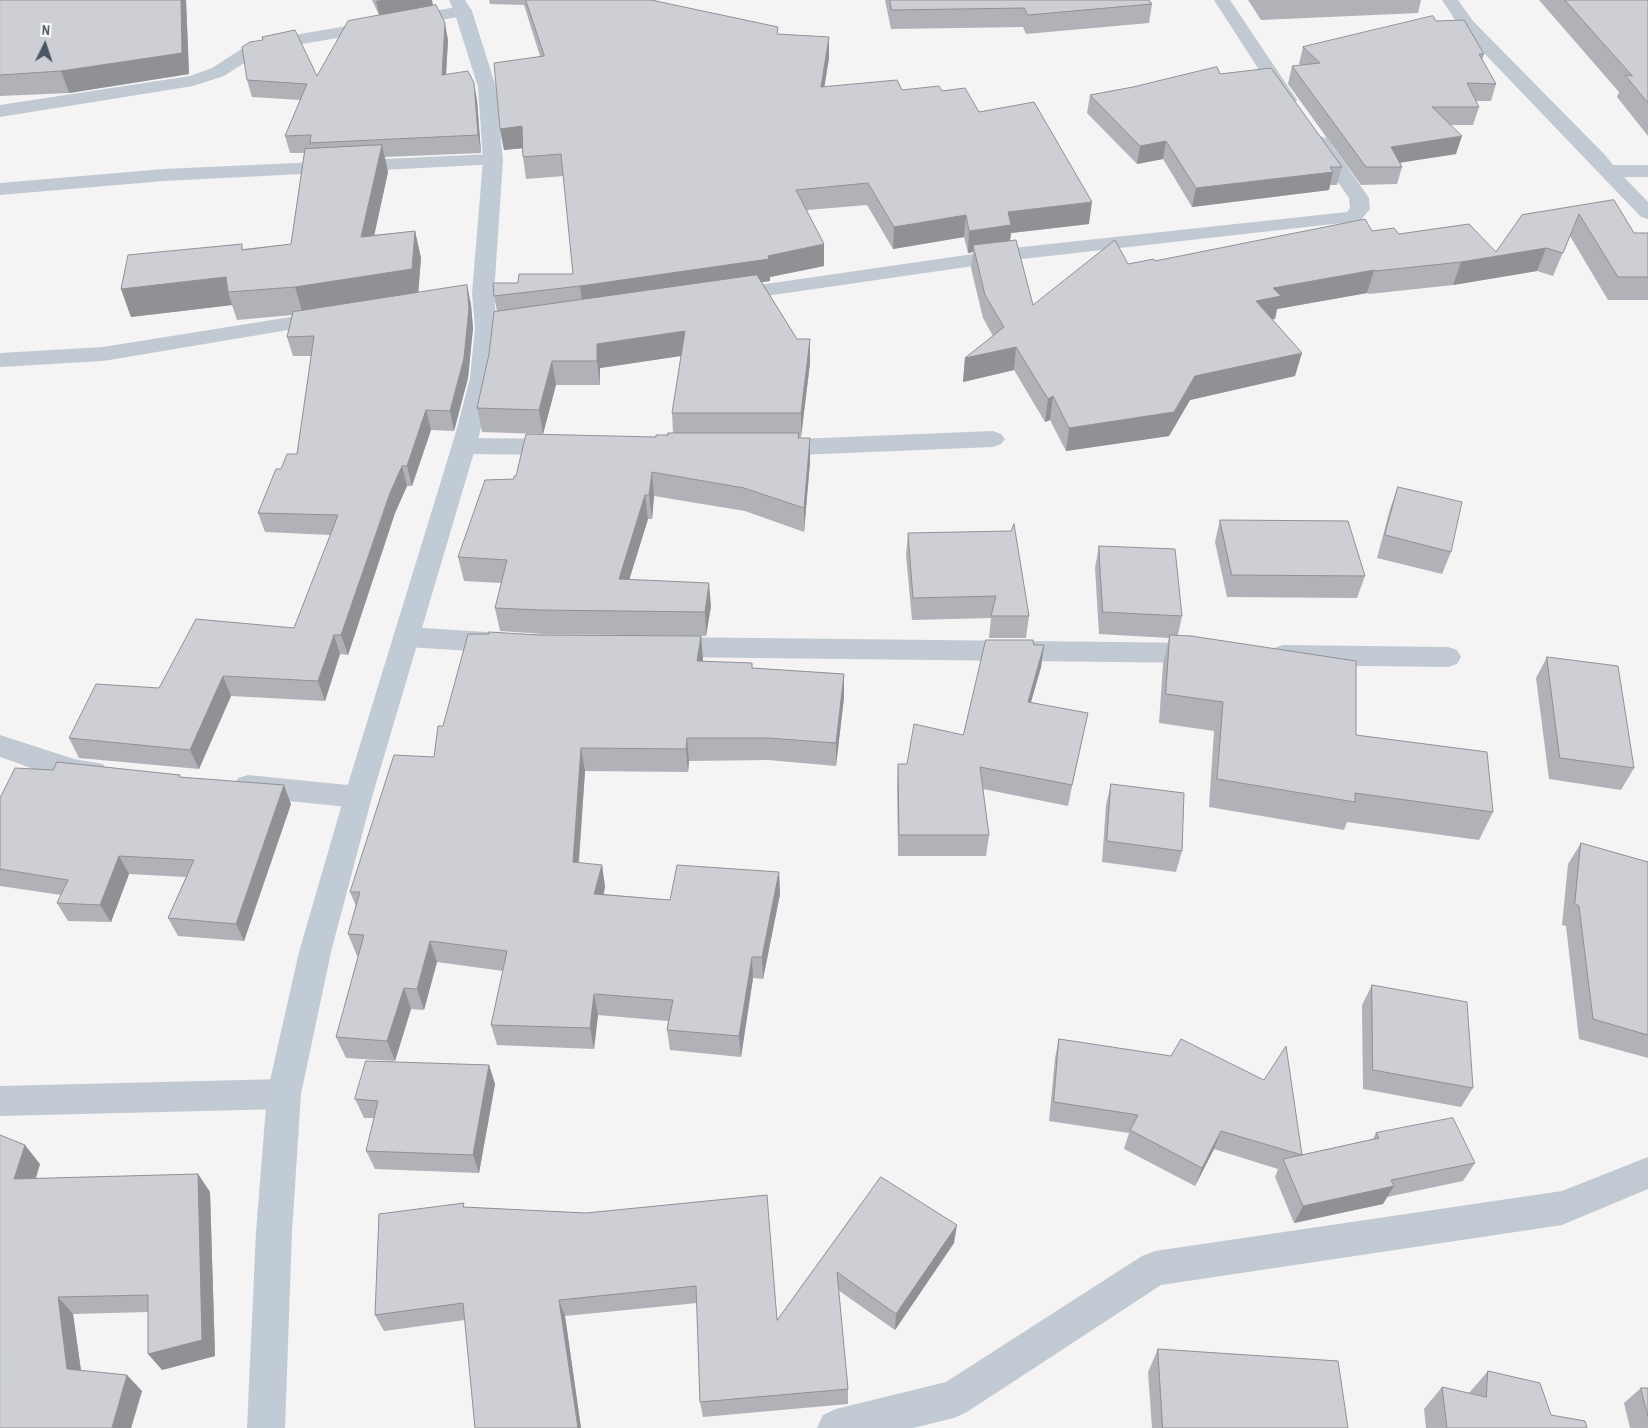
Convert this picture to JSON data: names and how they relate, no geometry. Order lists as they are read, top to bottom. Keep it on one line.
{"north":"top"}
